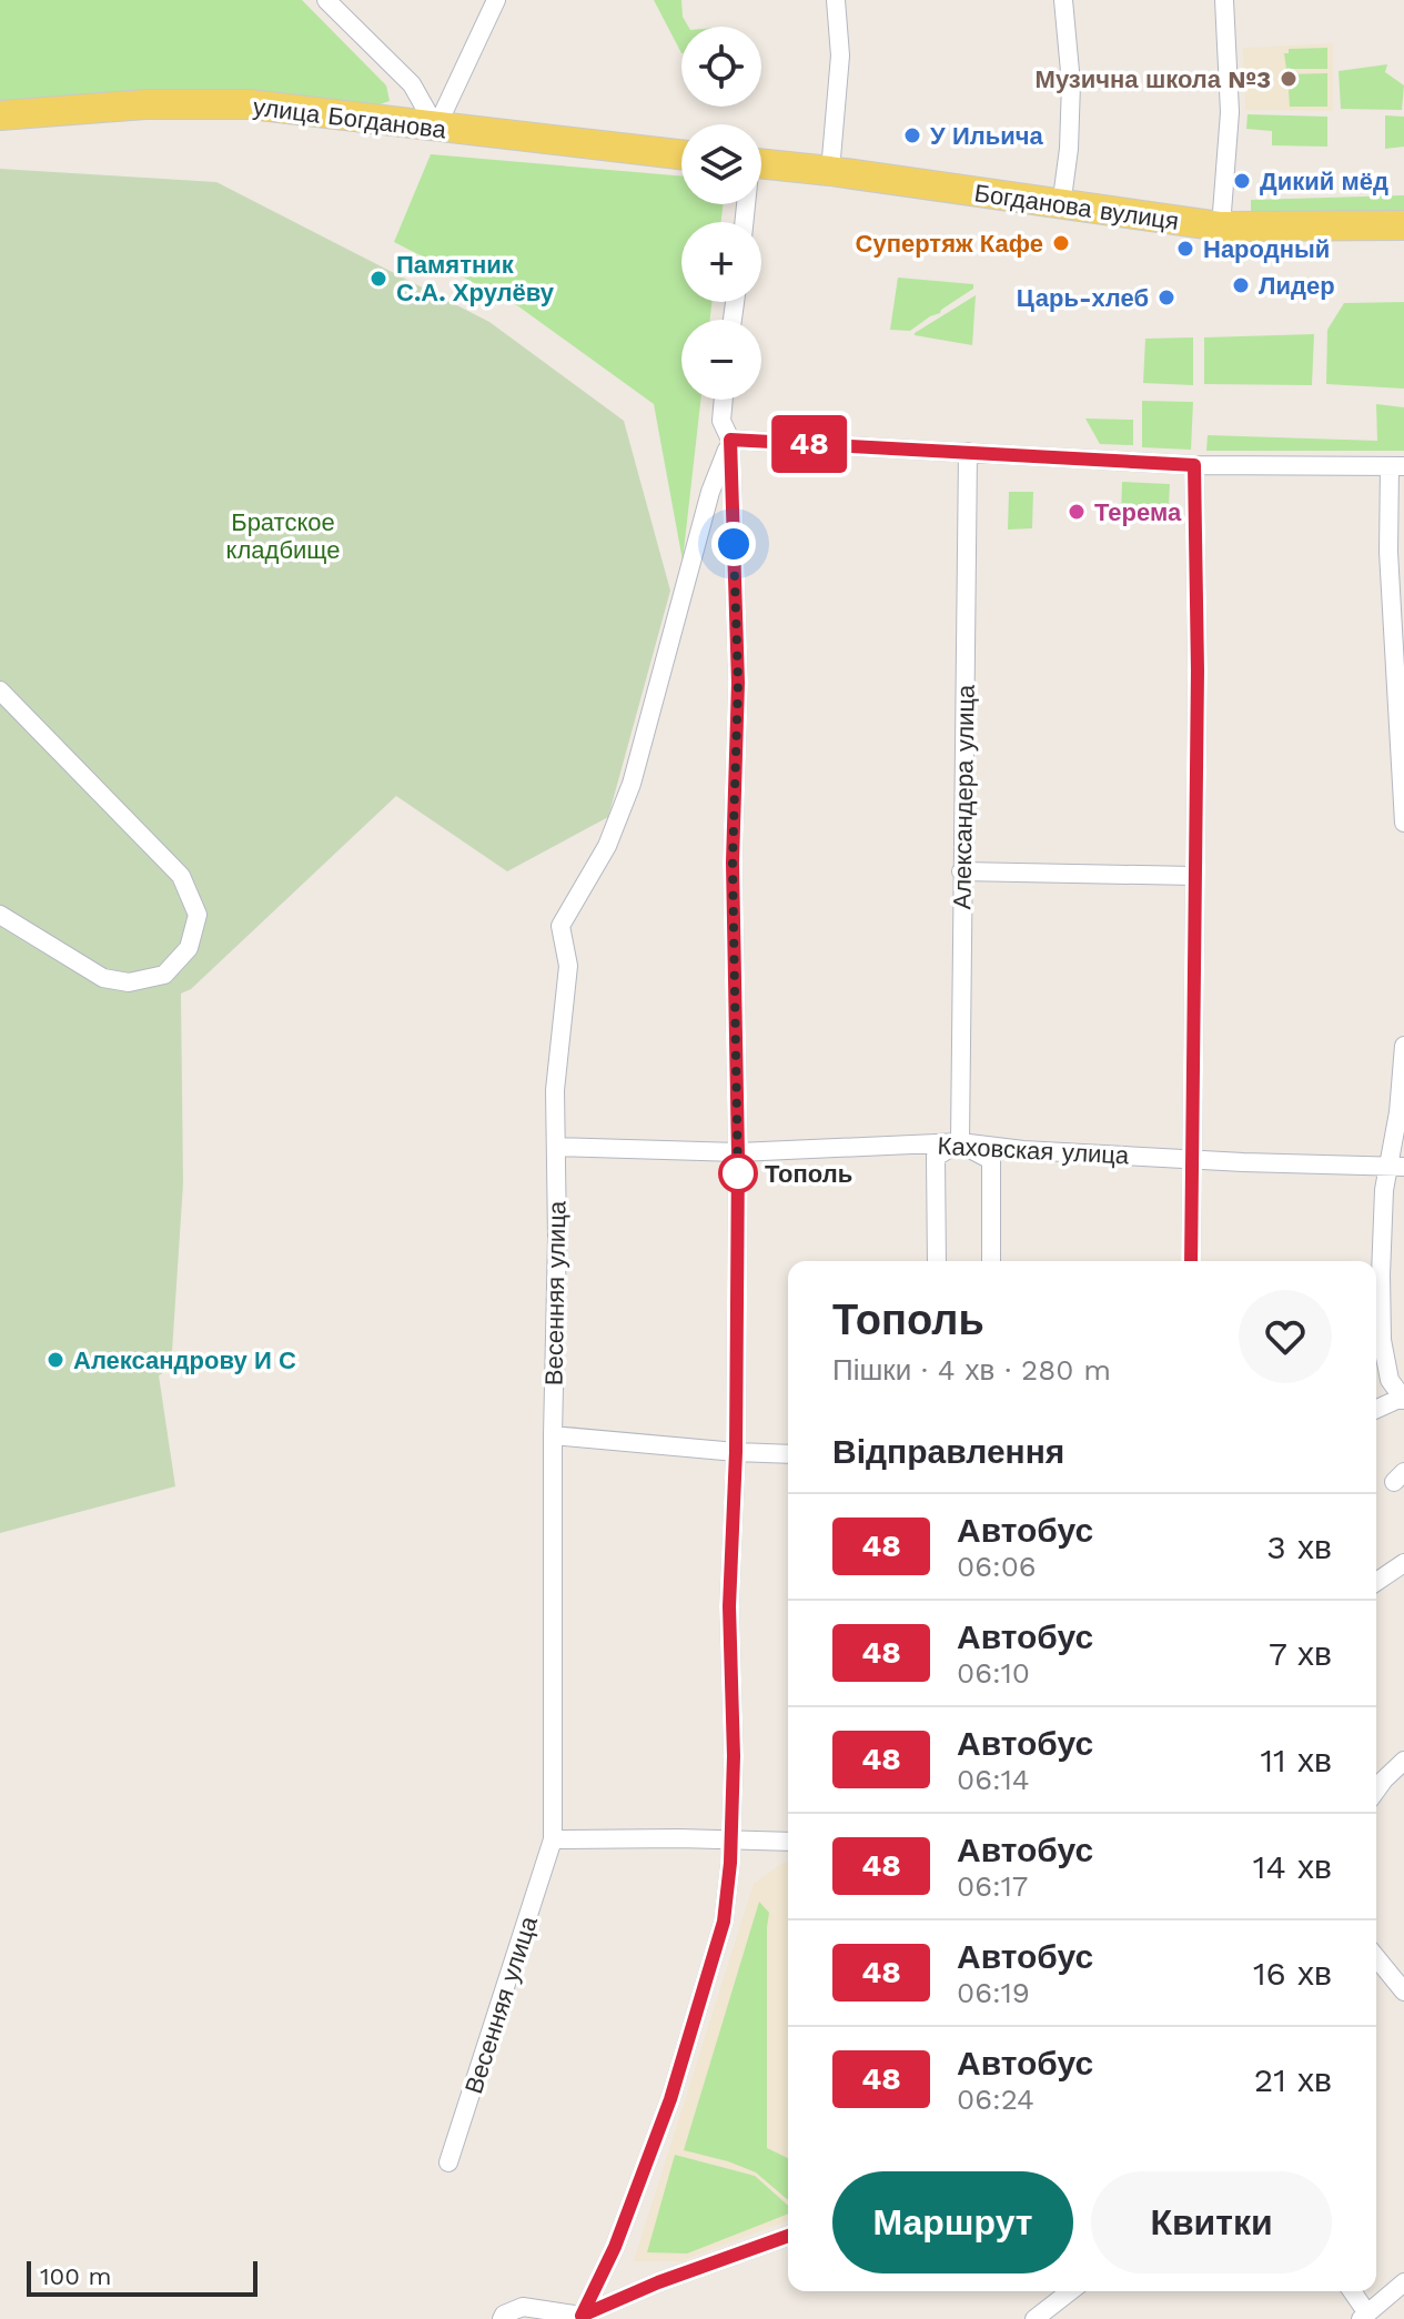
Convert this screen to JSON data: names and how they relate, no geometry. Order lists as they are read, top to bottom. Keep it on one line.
{"streets":{"main road":["улица Богданова","Богданова вулиця"],"street":["Александера улица","Каховская улица","Весенняя улица"]},"crossings":[["Александера улица","Каховская улица"],["Каховская улица","Весенняя улица"]],"parks":["Братское кладбище"],"places":["Музична школа №3","У Ильича","Дикий мёд","Супертяж Кафе","Народный","Памятник С.А. Хрулёву","Лидер","Царь-хлеб","Терема","Тополь","Александрову И С"],"lines":["bus line 48"],"scale_bar":"100 m","page":{"on_map":"48","map_buttons":["+","−"],"heading":[["Тополь","Пішки · 4 хв · 280 m"],"Відправлення"],"list":[{"mark":"48","name":"Автобус","note":"06:06","value":"3 хв"},{"mark":"48","name":"Автобус","note":"06:10","value":"7 хв"},{"mark":"48","name":"Автобус","note":"06:14","value":"11 хв"},{"mark":"48","name":"Автобус","note":"06:17","value":"14 хв"},{"mark":"48","name":"Автобус","note":"06:19","value":"16 хв"},{"mark":"48","name":"Автобус","note":"06:24","value":"21 хв"}],"buttons":["Маршрут","Квитки"],"scale":"100 m"}}
